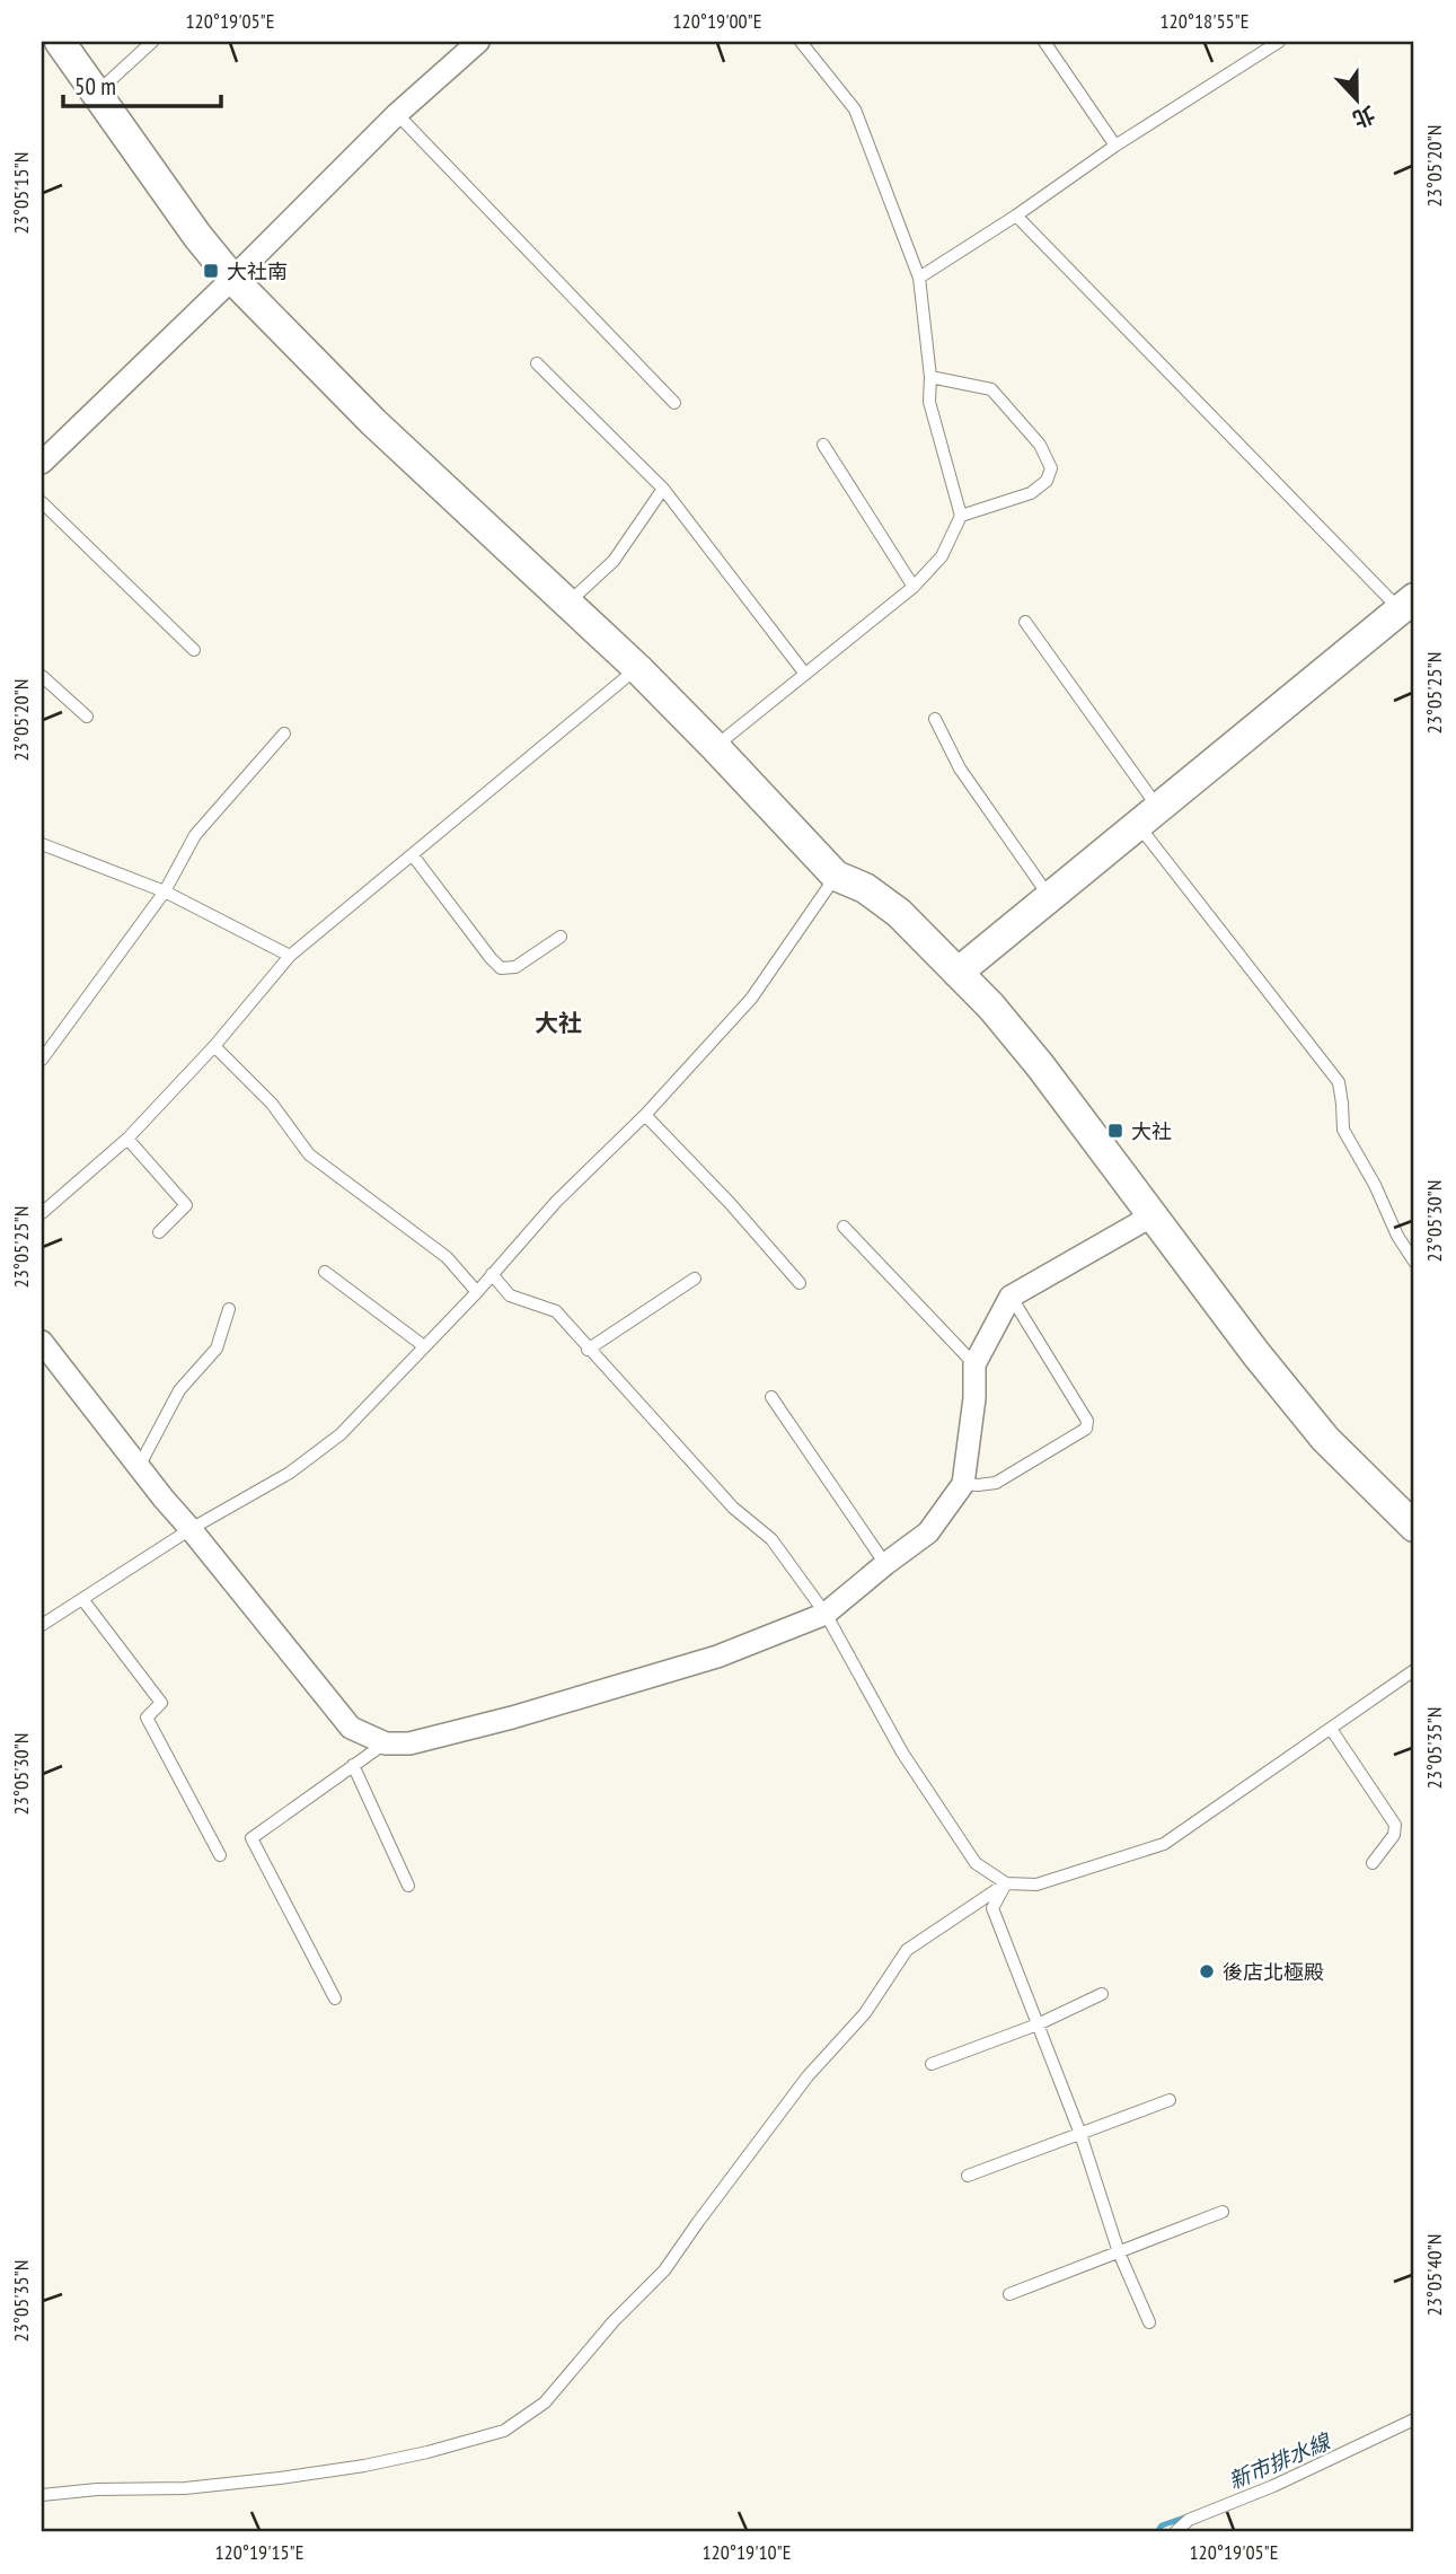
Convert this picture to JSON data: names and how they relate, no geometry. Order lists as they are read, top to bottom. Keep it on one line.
{"districts":["大社"],"water":["新市排水線"],"places":{"transit":["大社南","大社"],"other":["後店北極殿"]},"scale_bar":"50 m","north":"bottom","coordinates":["120°19'05\"E","120°19'00\"E","120°18'55\"E","23°05'20\"N","23°05'15\"N","23°05'25\"N","23°05'30\"N","23°05'35\"N","23°05'40\"N","120°19'15\"E","120°19'10\"E"]}
